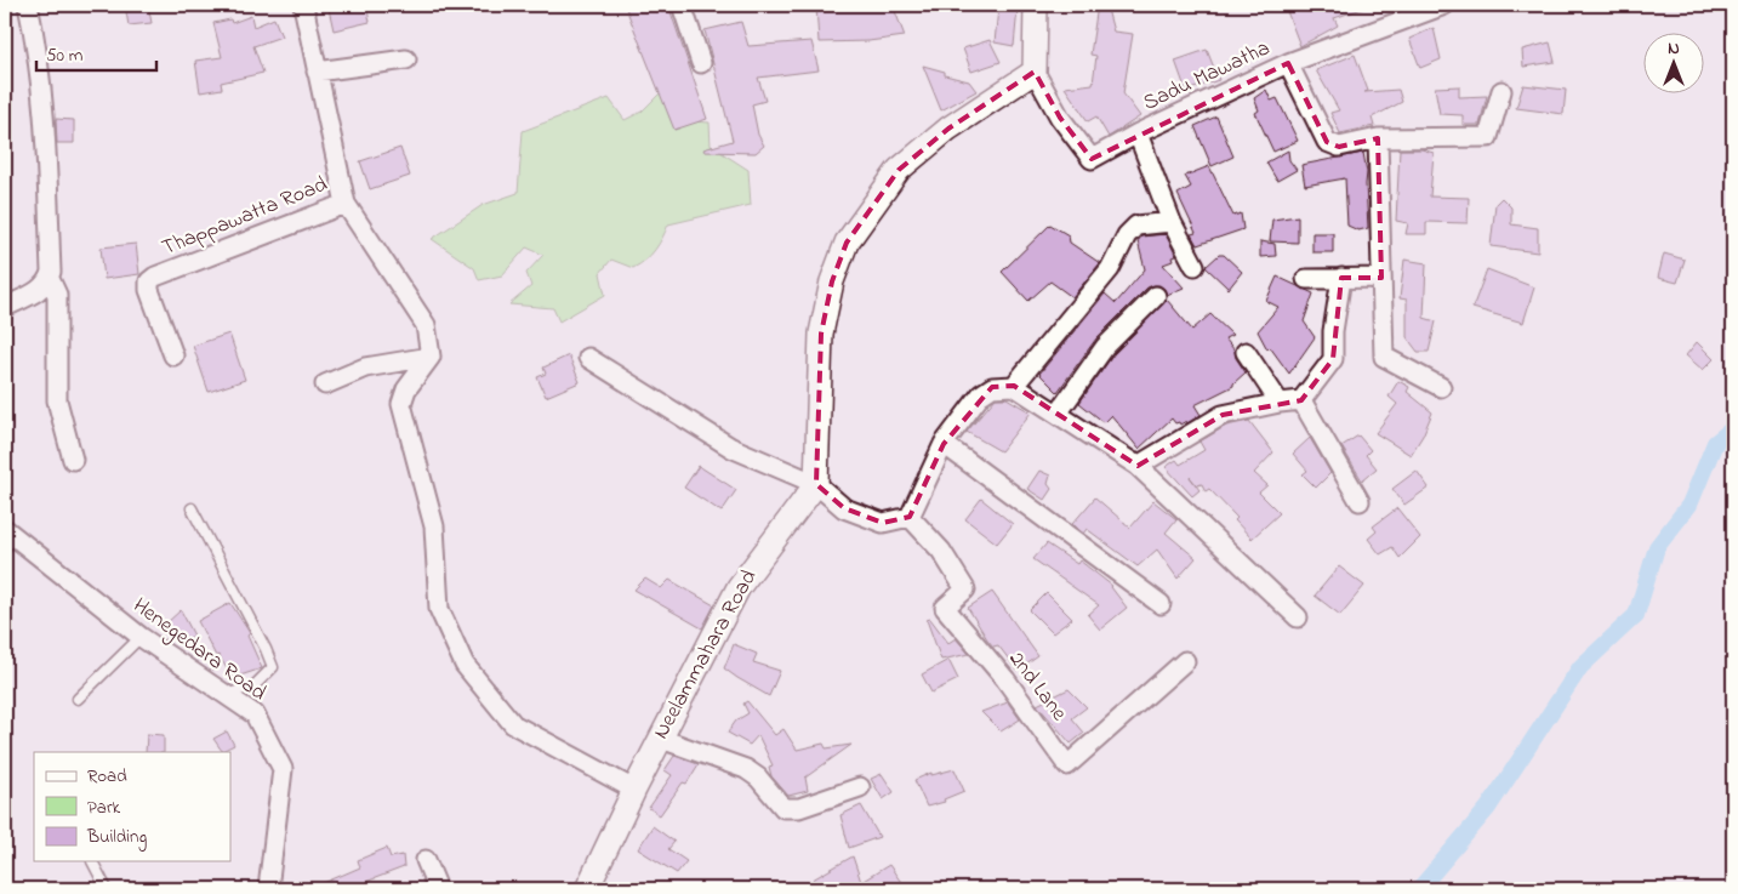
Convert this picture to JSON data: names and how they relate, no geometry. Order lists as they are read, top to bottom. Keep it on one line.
{"streets":{"street":["Sadu Mawatha","Thappawatta Road","Henegedara Road","Neelammahara Road","2nd Lane"]},"legend":["Road","Park","Building"],"scale_bar":"50 m","north":"top"}
